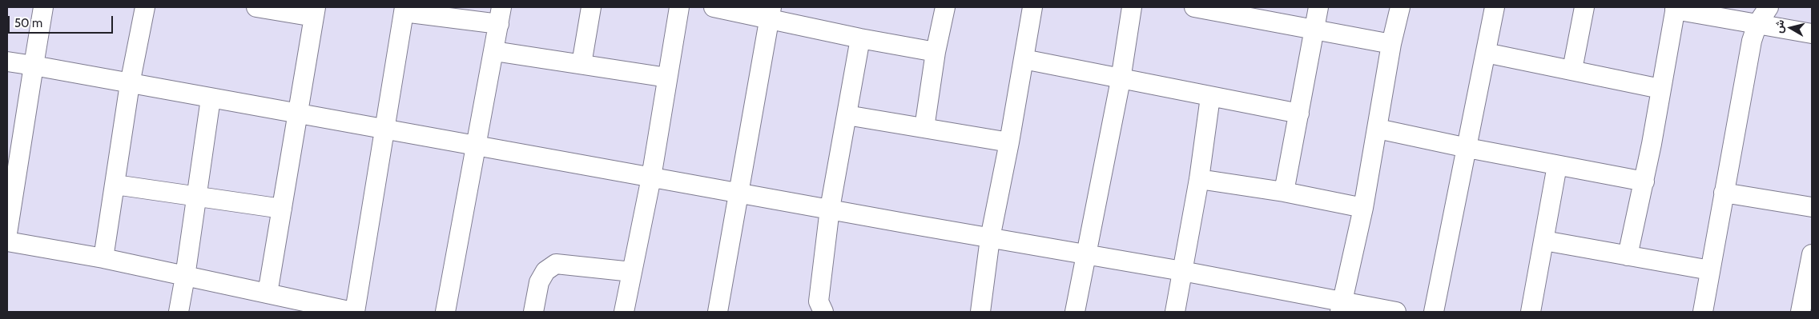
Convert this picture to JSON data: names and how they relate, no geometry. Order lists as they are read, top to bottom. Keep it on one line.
{"scale_bar":"50 m","north":"left"}
